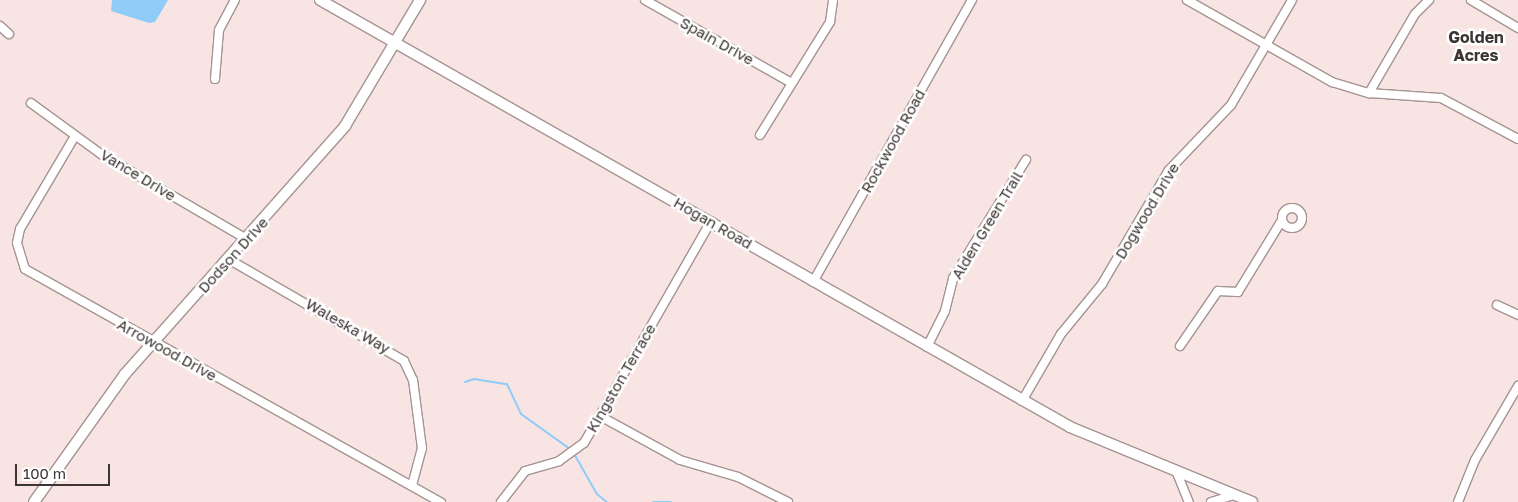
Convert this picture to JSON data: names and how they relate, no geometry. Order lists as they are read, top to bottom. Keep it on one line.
{"streets":{"street":["Spain Drive","Rockwood Road","Vance Drive","Dogwood Drive","Hogan Road","Alden Green Trail","Dodson Drive","Waleska Way","Arrowood Drive","Kingston Terrace"]},"crossings":[["Rockwood Road","Hogan Road"],["Vance Drive","Dodson Drive"],["Vance Drive","Arrowood Drive"],["Dogwood Drive","Hogan Road"],["Hogan Road","Alden Green Trail"],["Hogan Road","Dodson Drive"],["Hogan Road","Kingston Terrace"],["Dodson Drive","Waleska Way"],["Dodson Drive","Arrowood Drive"],["Waleska Way","Arrowood Drive"]],"districts":["Golden Acres"],"scale_bar":"100 m"}
